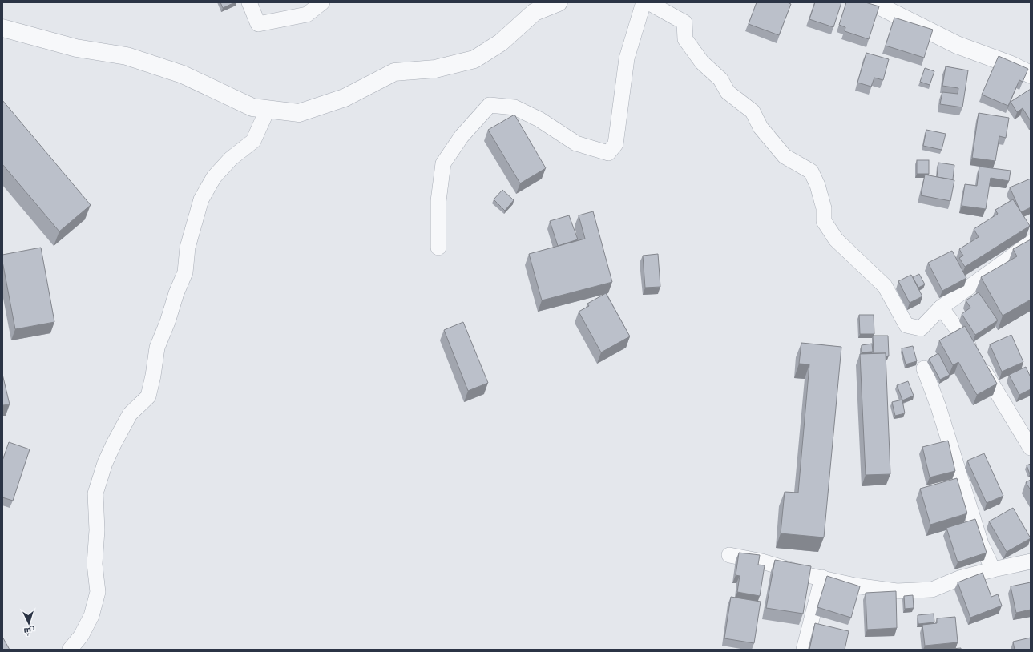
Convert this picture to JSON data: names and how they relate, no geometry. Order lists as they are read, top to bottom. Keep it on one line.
{"north":"bottom"}
